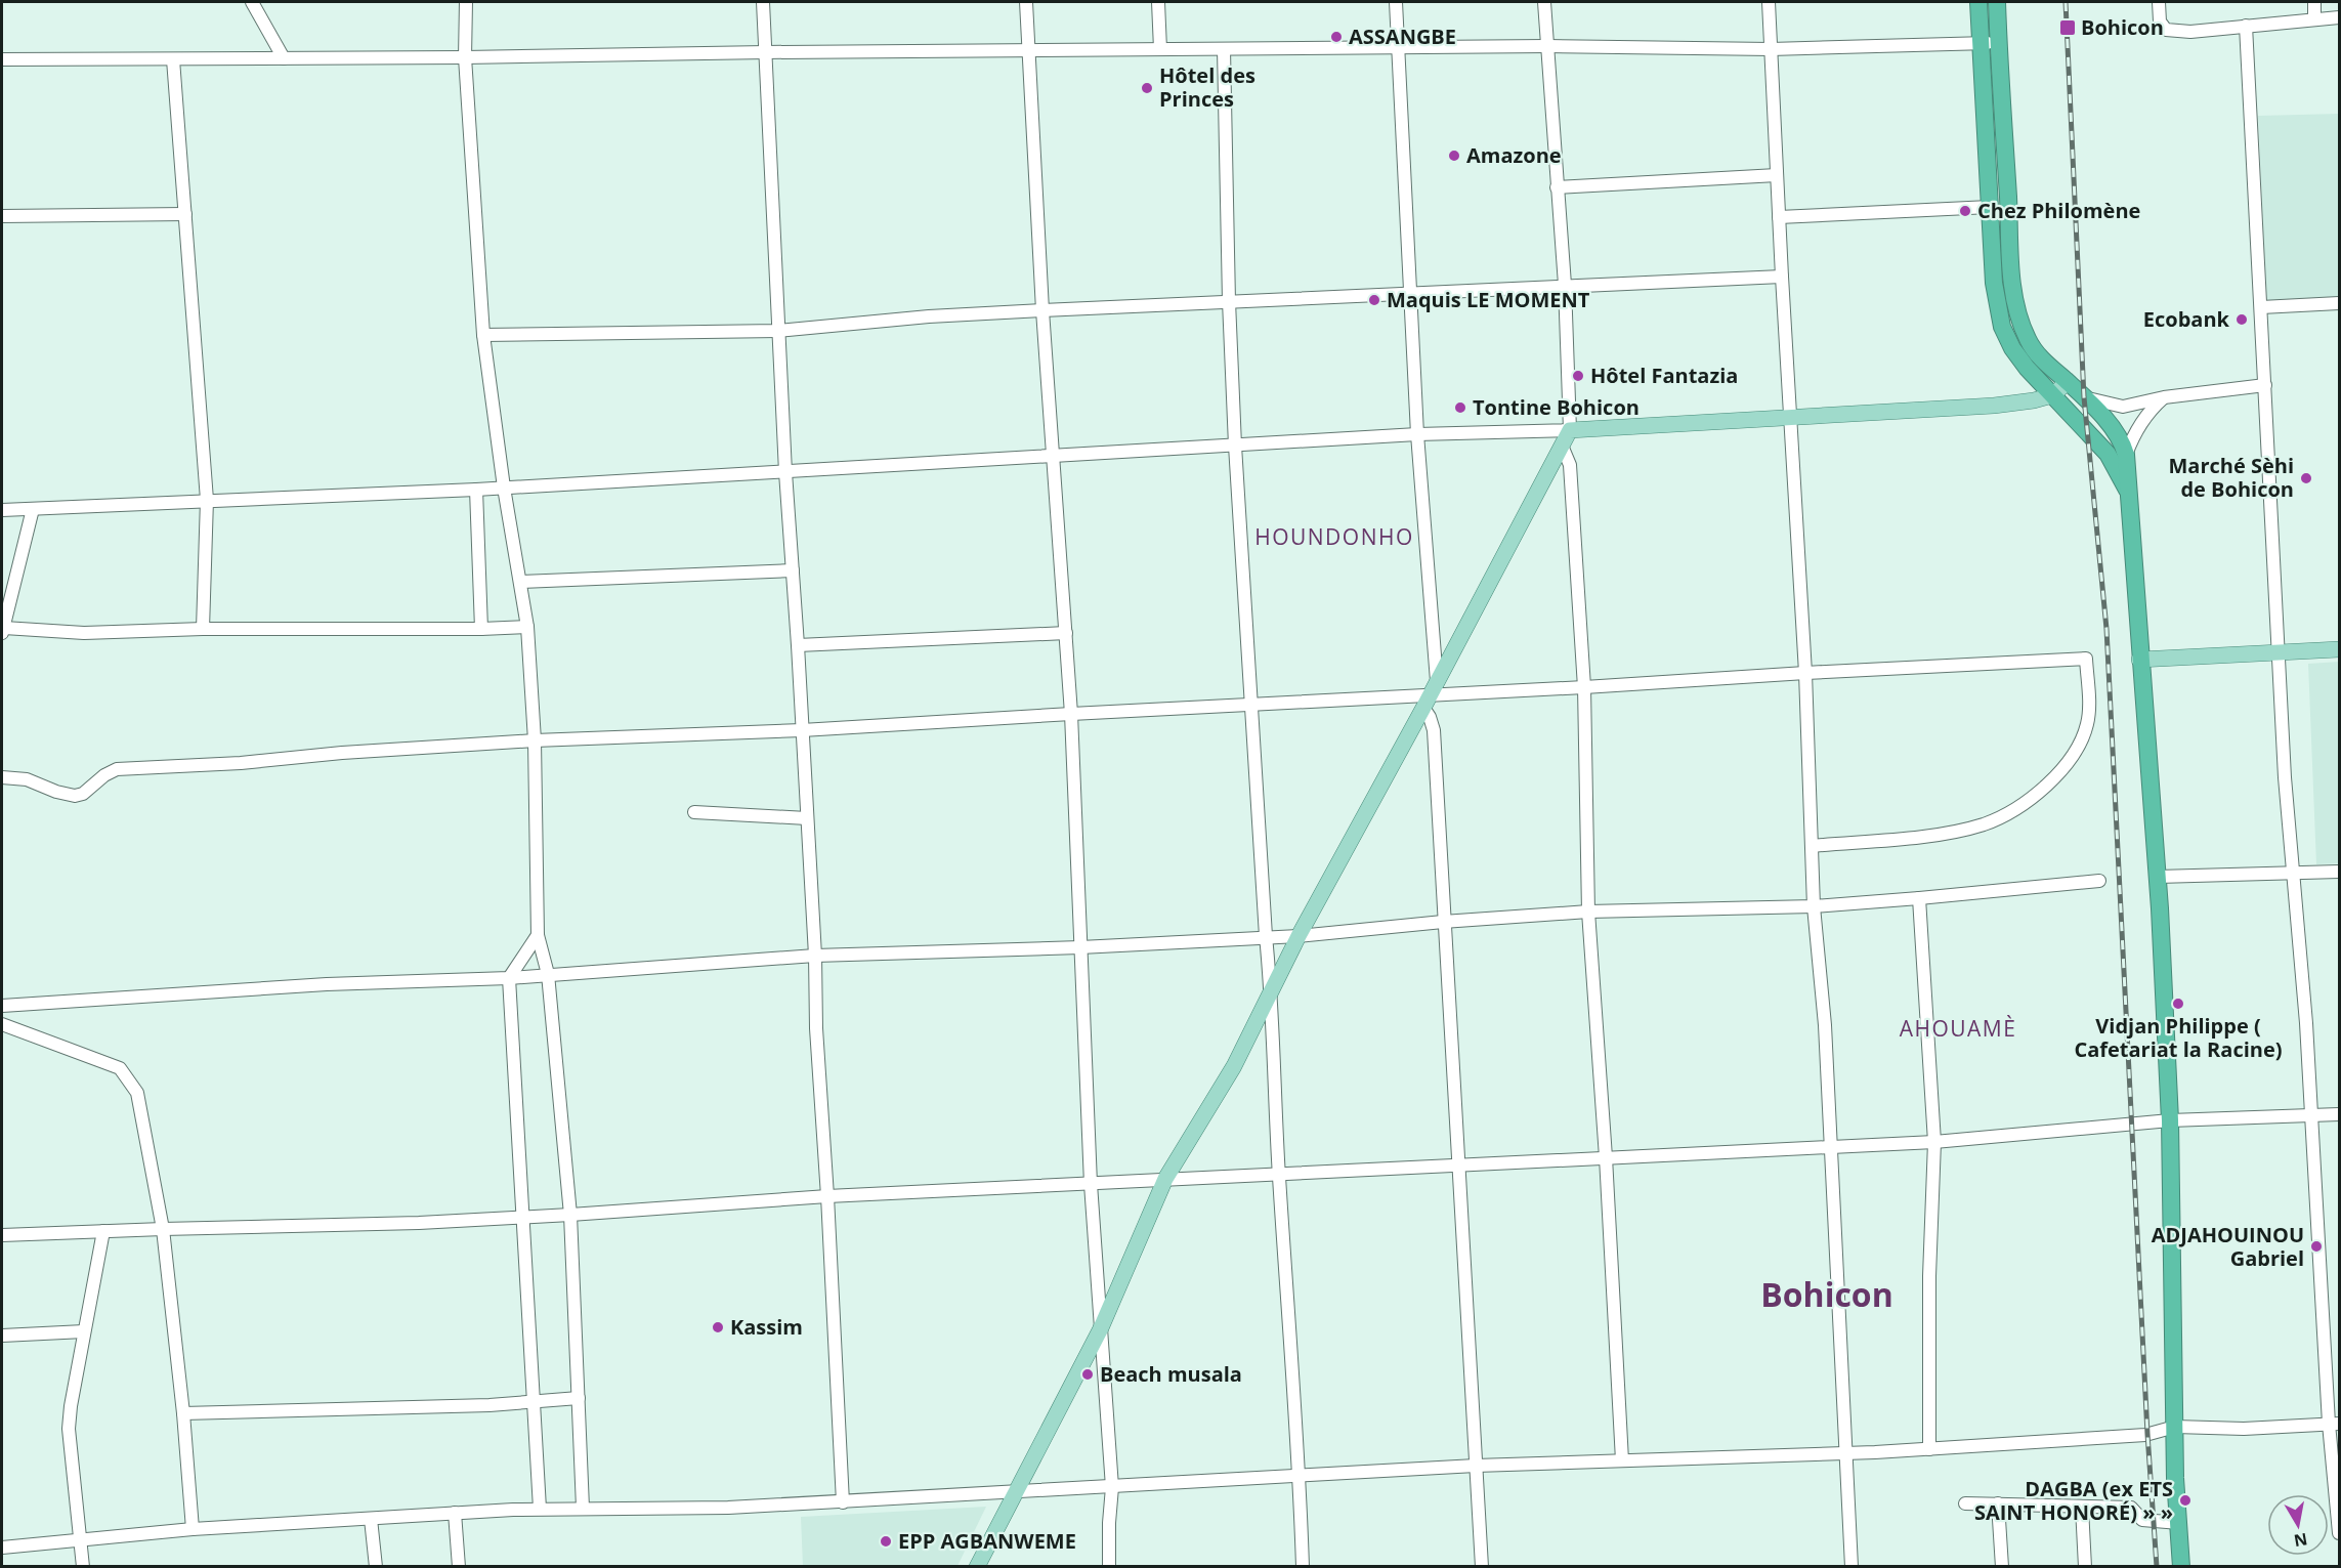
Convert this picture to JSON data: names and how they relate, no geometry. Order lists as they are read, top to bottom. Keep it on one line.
{"districts":["HOUNDONHO","AHOUAMÈ","Bohicon"],"places":{"transit":["Bohicon"],"other":["ASSANGBE","Hôtel des Princes","Amazone","Chez Philomène","Maquis LE MOMENT","Ecobank","Hôtel Fantazia","Tontine Bohicon","Marché Sèhi de Bohicon","Vidjan Philippe ( Cafetariat la Racine)","ADJAHOUINOU Gabriel","Kassim","Beach musala","DAGBA (ex ETS SAINT HONORÉ) » »","EPP AGBANWEME"]},"north":"bottom"}
